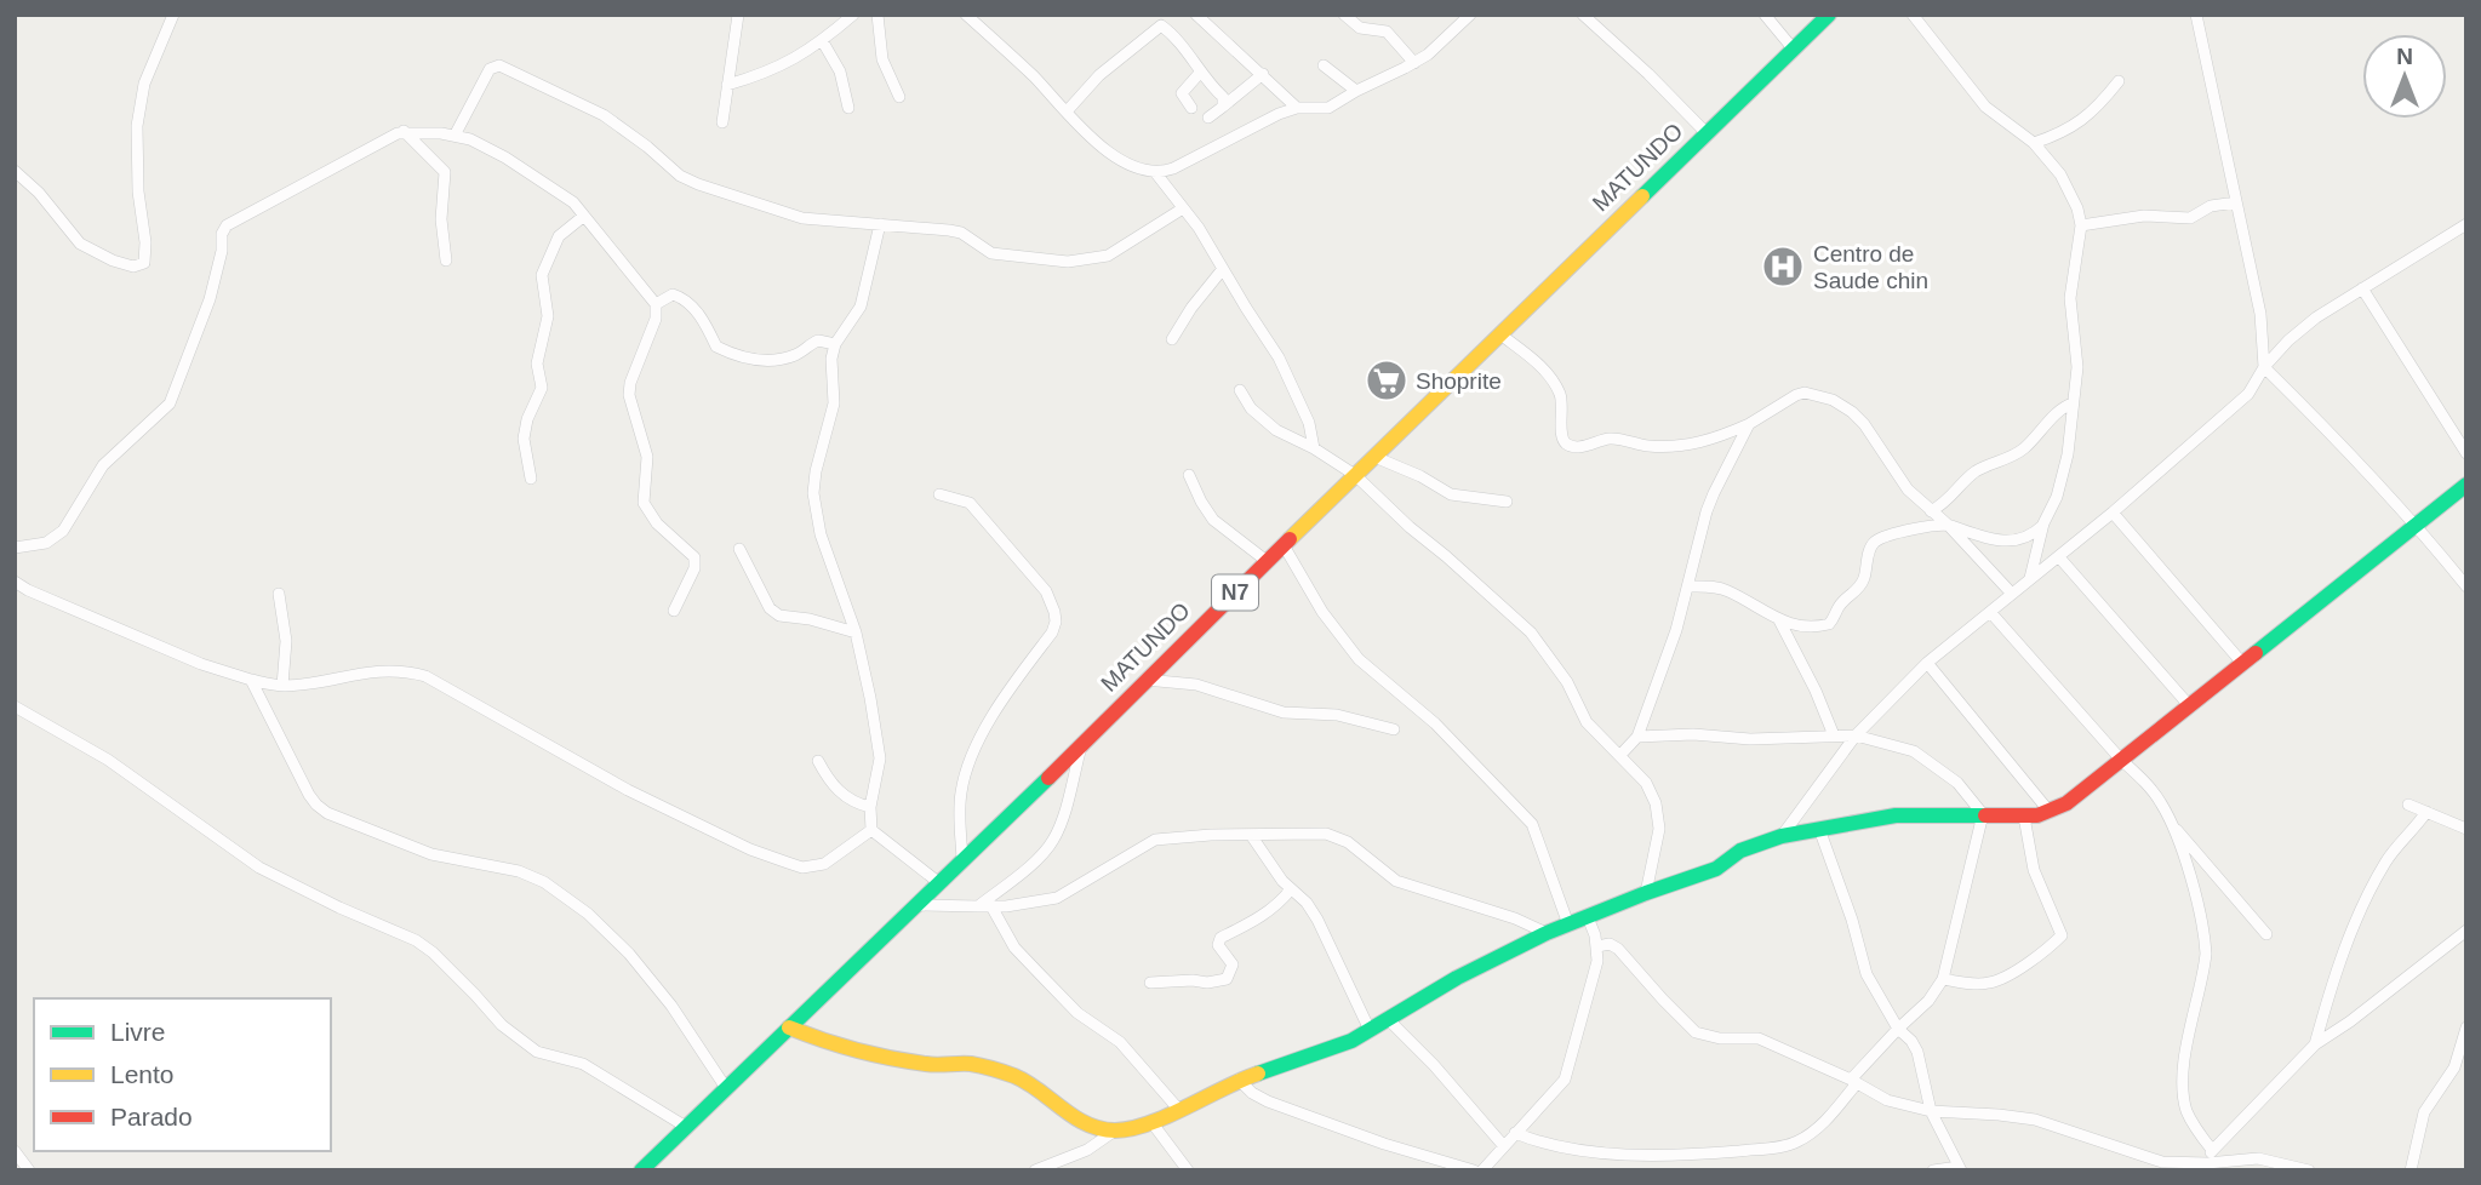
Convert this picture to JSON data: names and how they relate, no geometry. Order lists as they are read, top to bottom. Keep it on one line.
{"streets":{"street":["MATUNDO","N7"]},"places":{"hospital":["Centro de Saude chin"],"supermarket":["Shoprite"]},"legend":["Livre","Lento","Parado"],"north":"top"}
